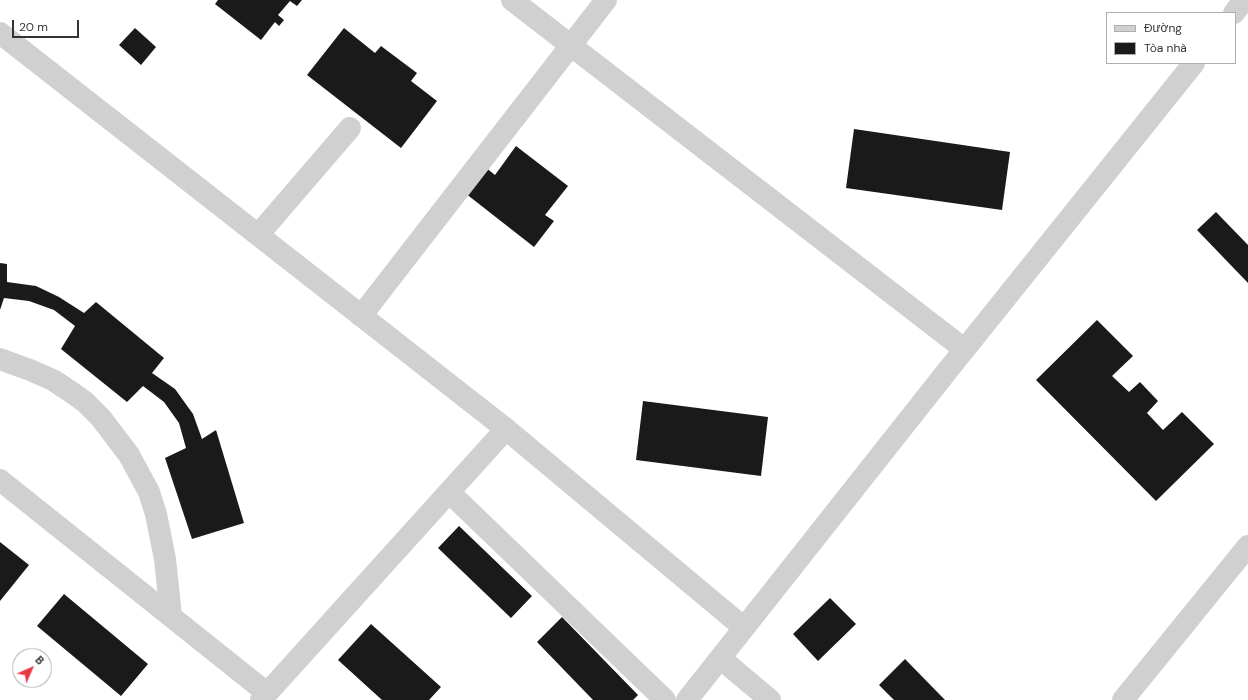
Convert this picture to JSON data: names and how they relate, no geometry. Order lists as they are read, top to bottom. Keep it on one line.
{"legend":["Đường","Tòa nhà"],"scale_bar":"20 m","north":"top right"}
